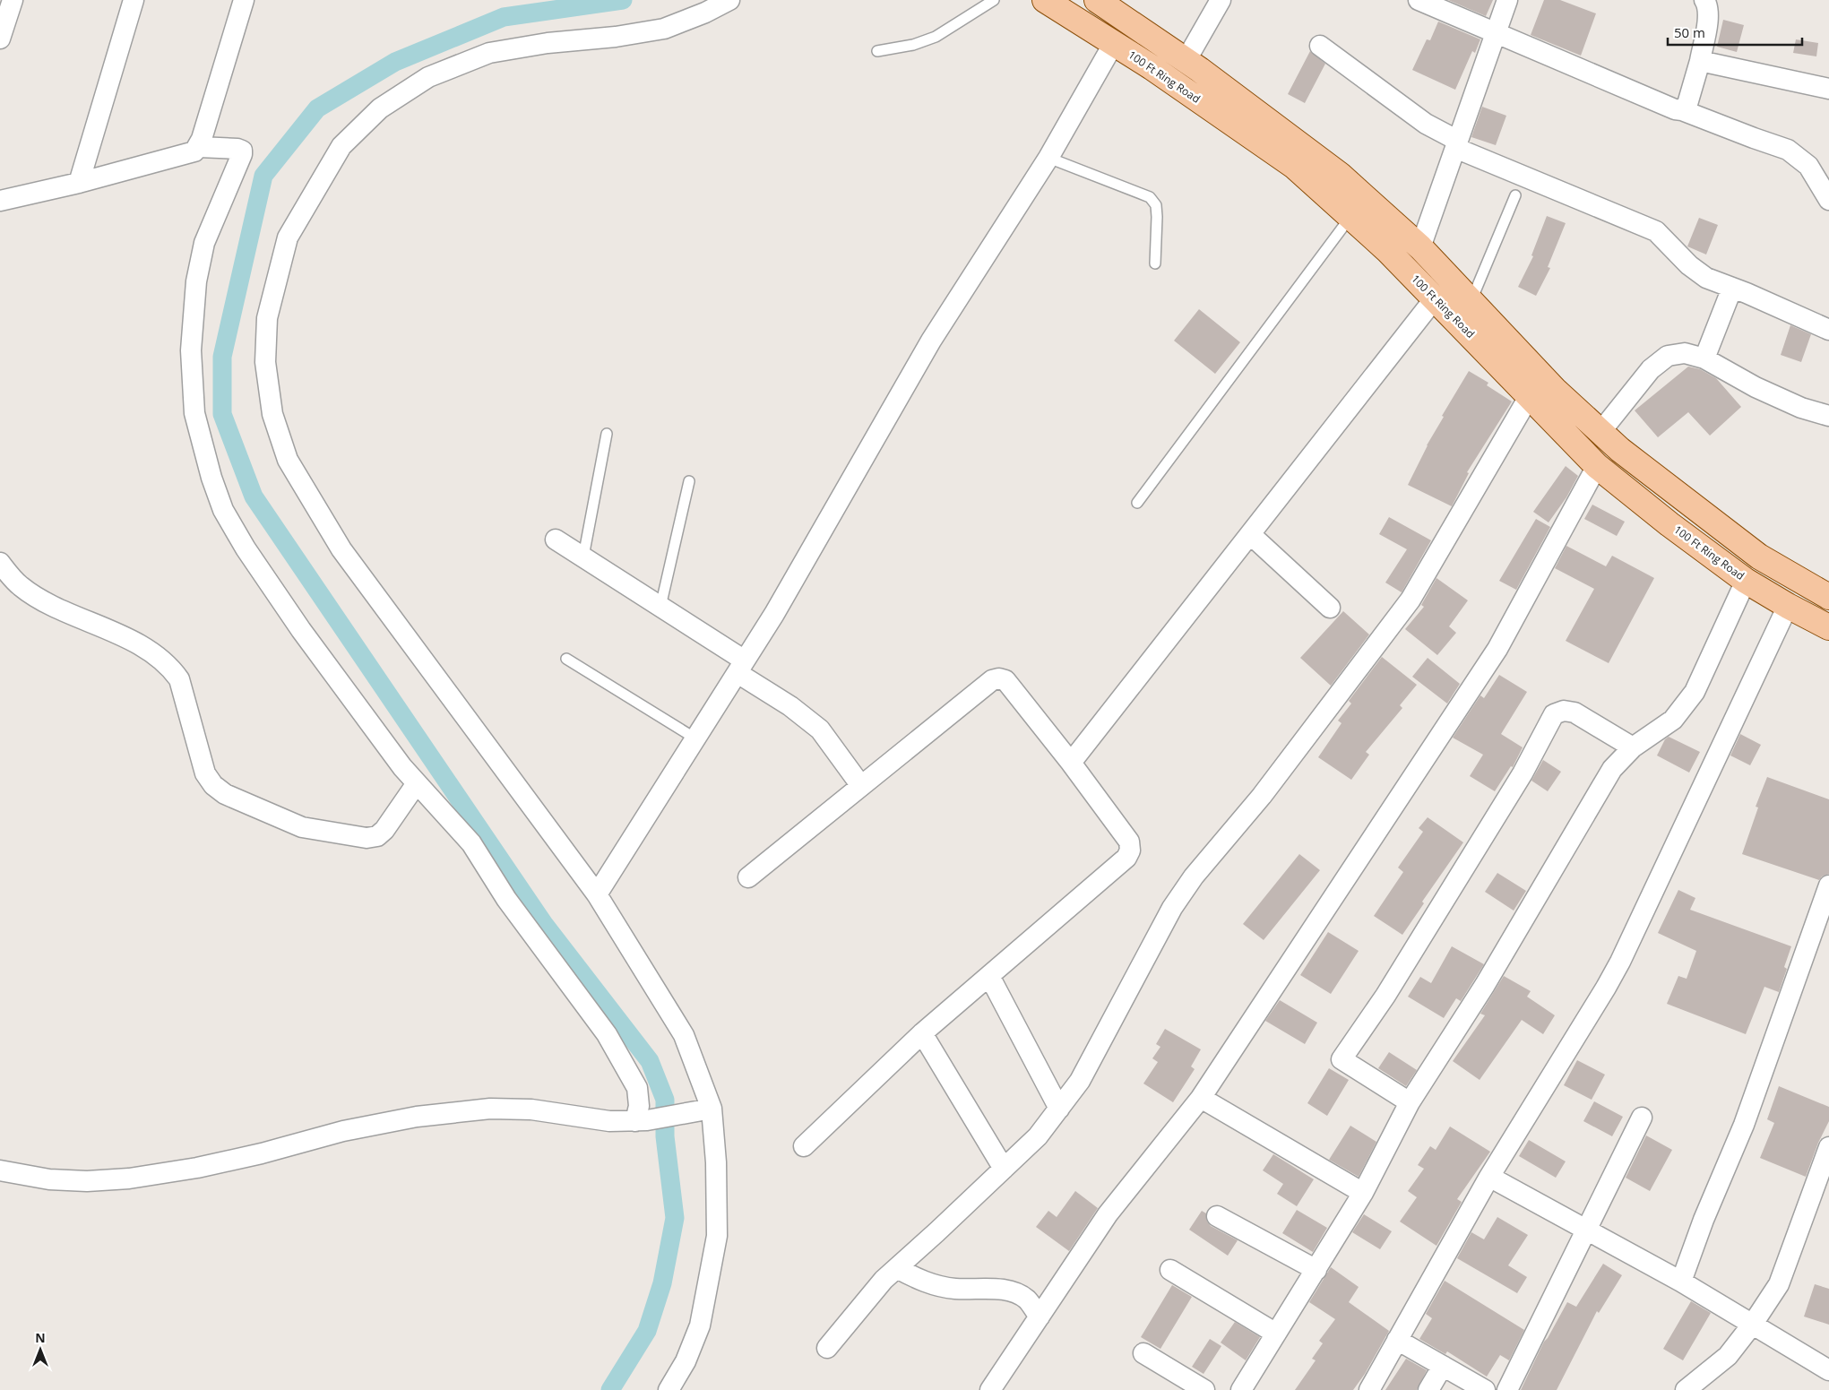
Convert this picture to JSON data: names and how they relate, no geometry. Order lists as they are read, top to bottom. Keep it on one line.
{"streets":{"main road":["100 Ft Ring Road"]},"scale_bar":"50 m","north":"top"}
